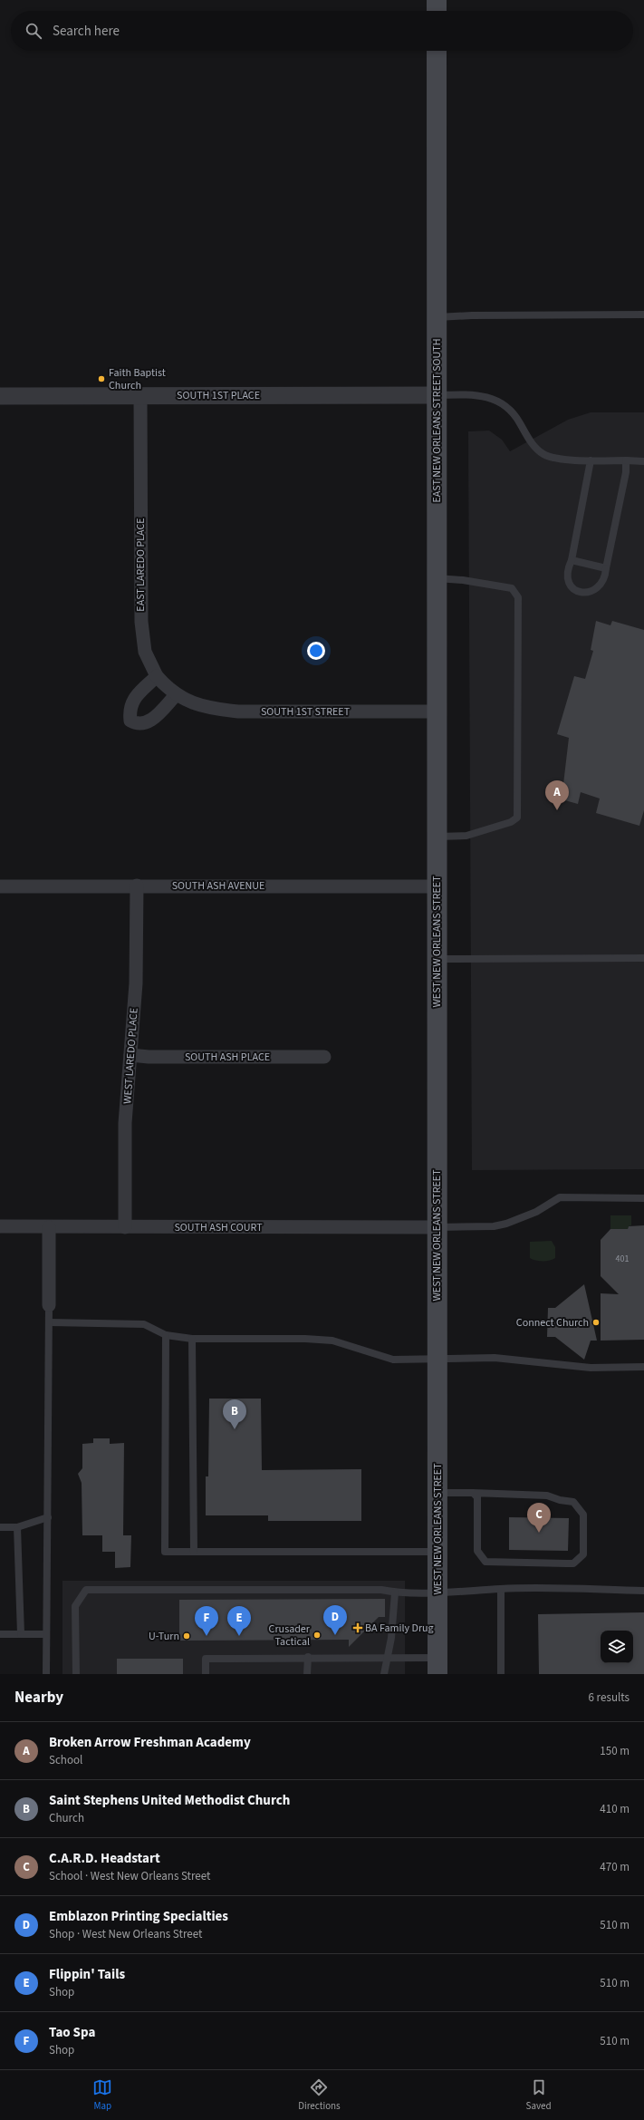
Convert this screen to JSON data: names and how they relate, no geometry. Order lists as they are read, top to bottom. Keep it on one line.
{"streets":{"main road":["EAST NEW ORLEANS STREET SOUTH","WEST NEW ORLEANS STREET"],"street":["SOUTH 1ST PLACE","EAST LAREDO PLACE","SOUTH 1ST STREET","SOUTH ASH AVENUE","WEST LAREDO PLACE","SOUTH ASH PLACE","SOUTH ASH COURT"]},"crossings":[["SOUTH 1ST PLACE","EAST NEW ORLEANS STREET SOUTH"],["SOUTH 1ST PLACE","EAST LAREDO PLACE"],["EAST NEW ORLEANS STREET SOUTH","SOUTH 1ST STREET"],["EAST NEW ORLEANS STREET SOUTH","WEST NEW ORLEANS STREET"],["EAST LAREDO PLACE","SOUTH 1ST STREET"],["SOUTH ASH AVENUE","WEST NEW ORLEANS STREET"],["SOUTH ASH AVENUE","WEST LAREDO PLACE"],["WEST NEW ORLEANS STREET","SOUTH ASH COURT"],["WEST LAREDO PLACE","SOUTH ASH PLACE"],["WEST LAREDO PLACE","SOUTH ASH COURT"]],"places":{"other":["Faith Baptist Church","Connect Church","Crusader Tactical","U-Turn"],"health":["BA Family Drug"]},"house_numbers":["401"],"page":{"search":"Search here","pins":["A","B","C","D","E","F"],"heading":["Nearby","6 results"],"list":[{"mark":"A","name":"Broken Arrow Freshman Academy","note":"School","value":"150 m"},{"mark":"B","name":"Saint Stephens United Methodist Church","note":"Church","value":"410 m"},{"mark":"C","name":"C.A.R.D. Headstart","note":"School · West New Orleans Street","value":"470 m"},{"mark":"D","name":"Emblazon Printing Specialties","note":"Shop · West New Orleans Street","value":"510 m"},{"mark":"E","name":"Flippin' Tails","note":"Shop","value":"510 m"},{"mark":"F","name":"Tao Spa","note":"Shop","value":"510 m"}],"nav":["Map","Directions","Saved"]}}
